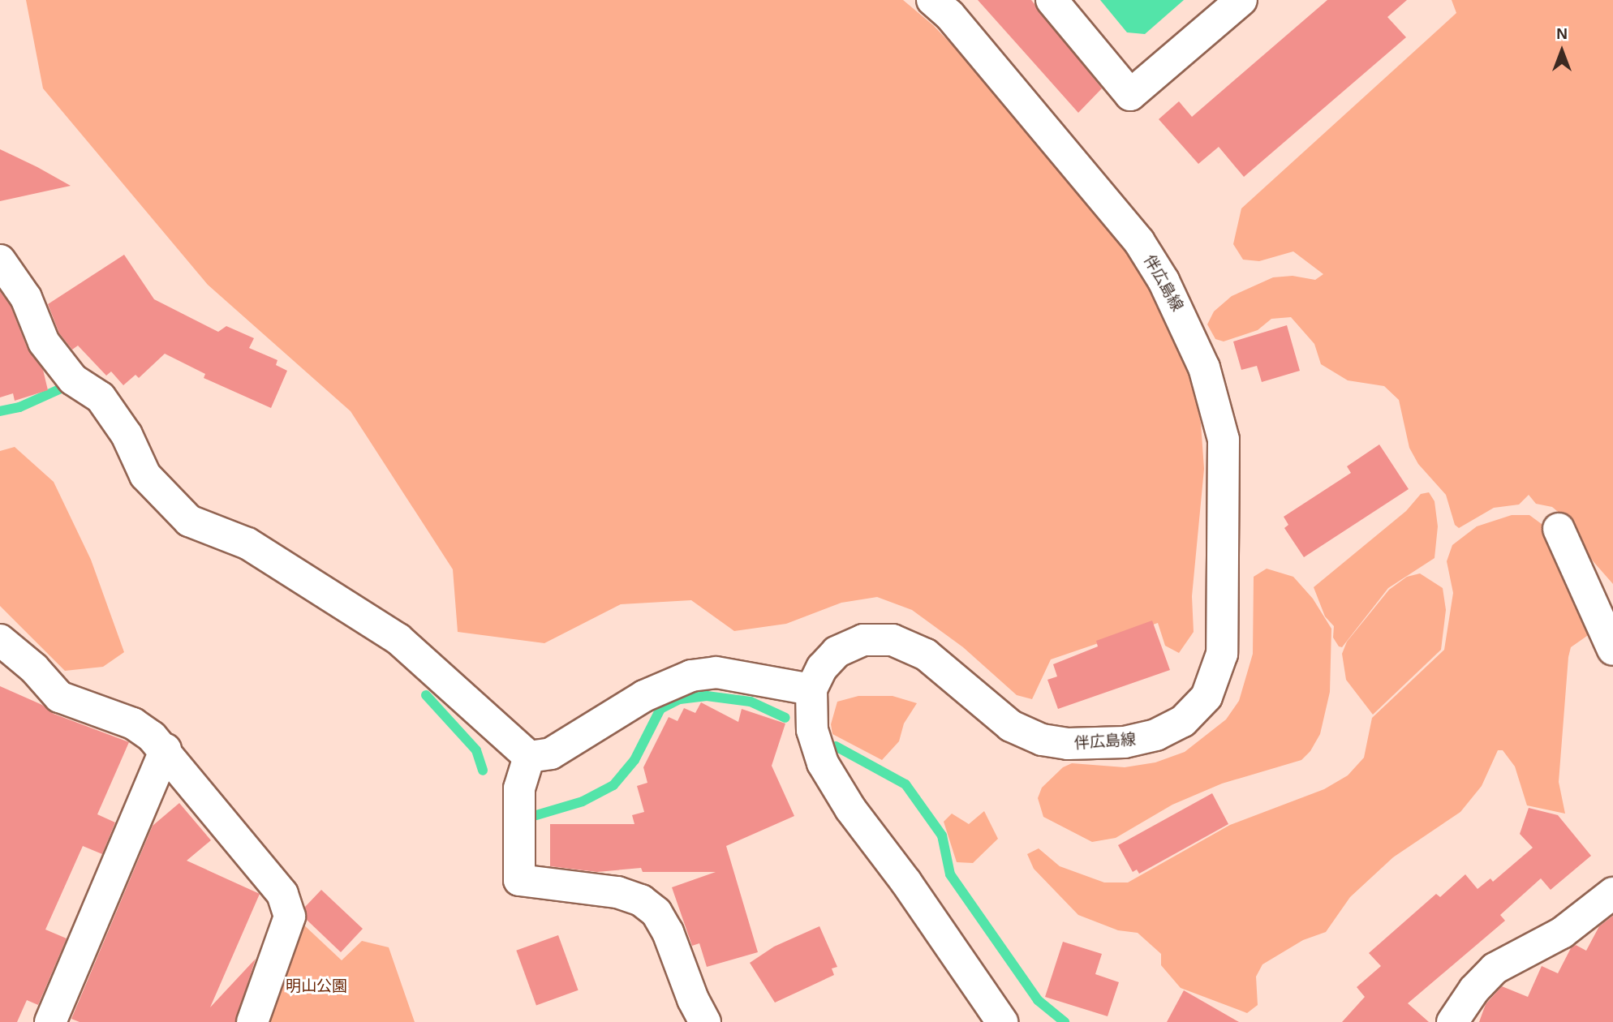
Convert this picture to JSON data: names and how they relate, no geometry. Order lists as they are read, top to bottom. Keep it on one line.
{"streets":{"street":["伴広島線"]},"parks":["明山公園"],"north":"top"}
